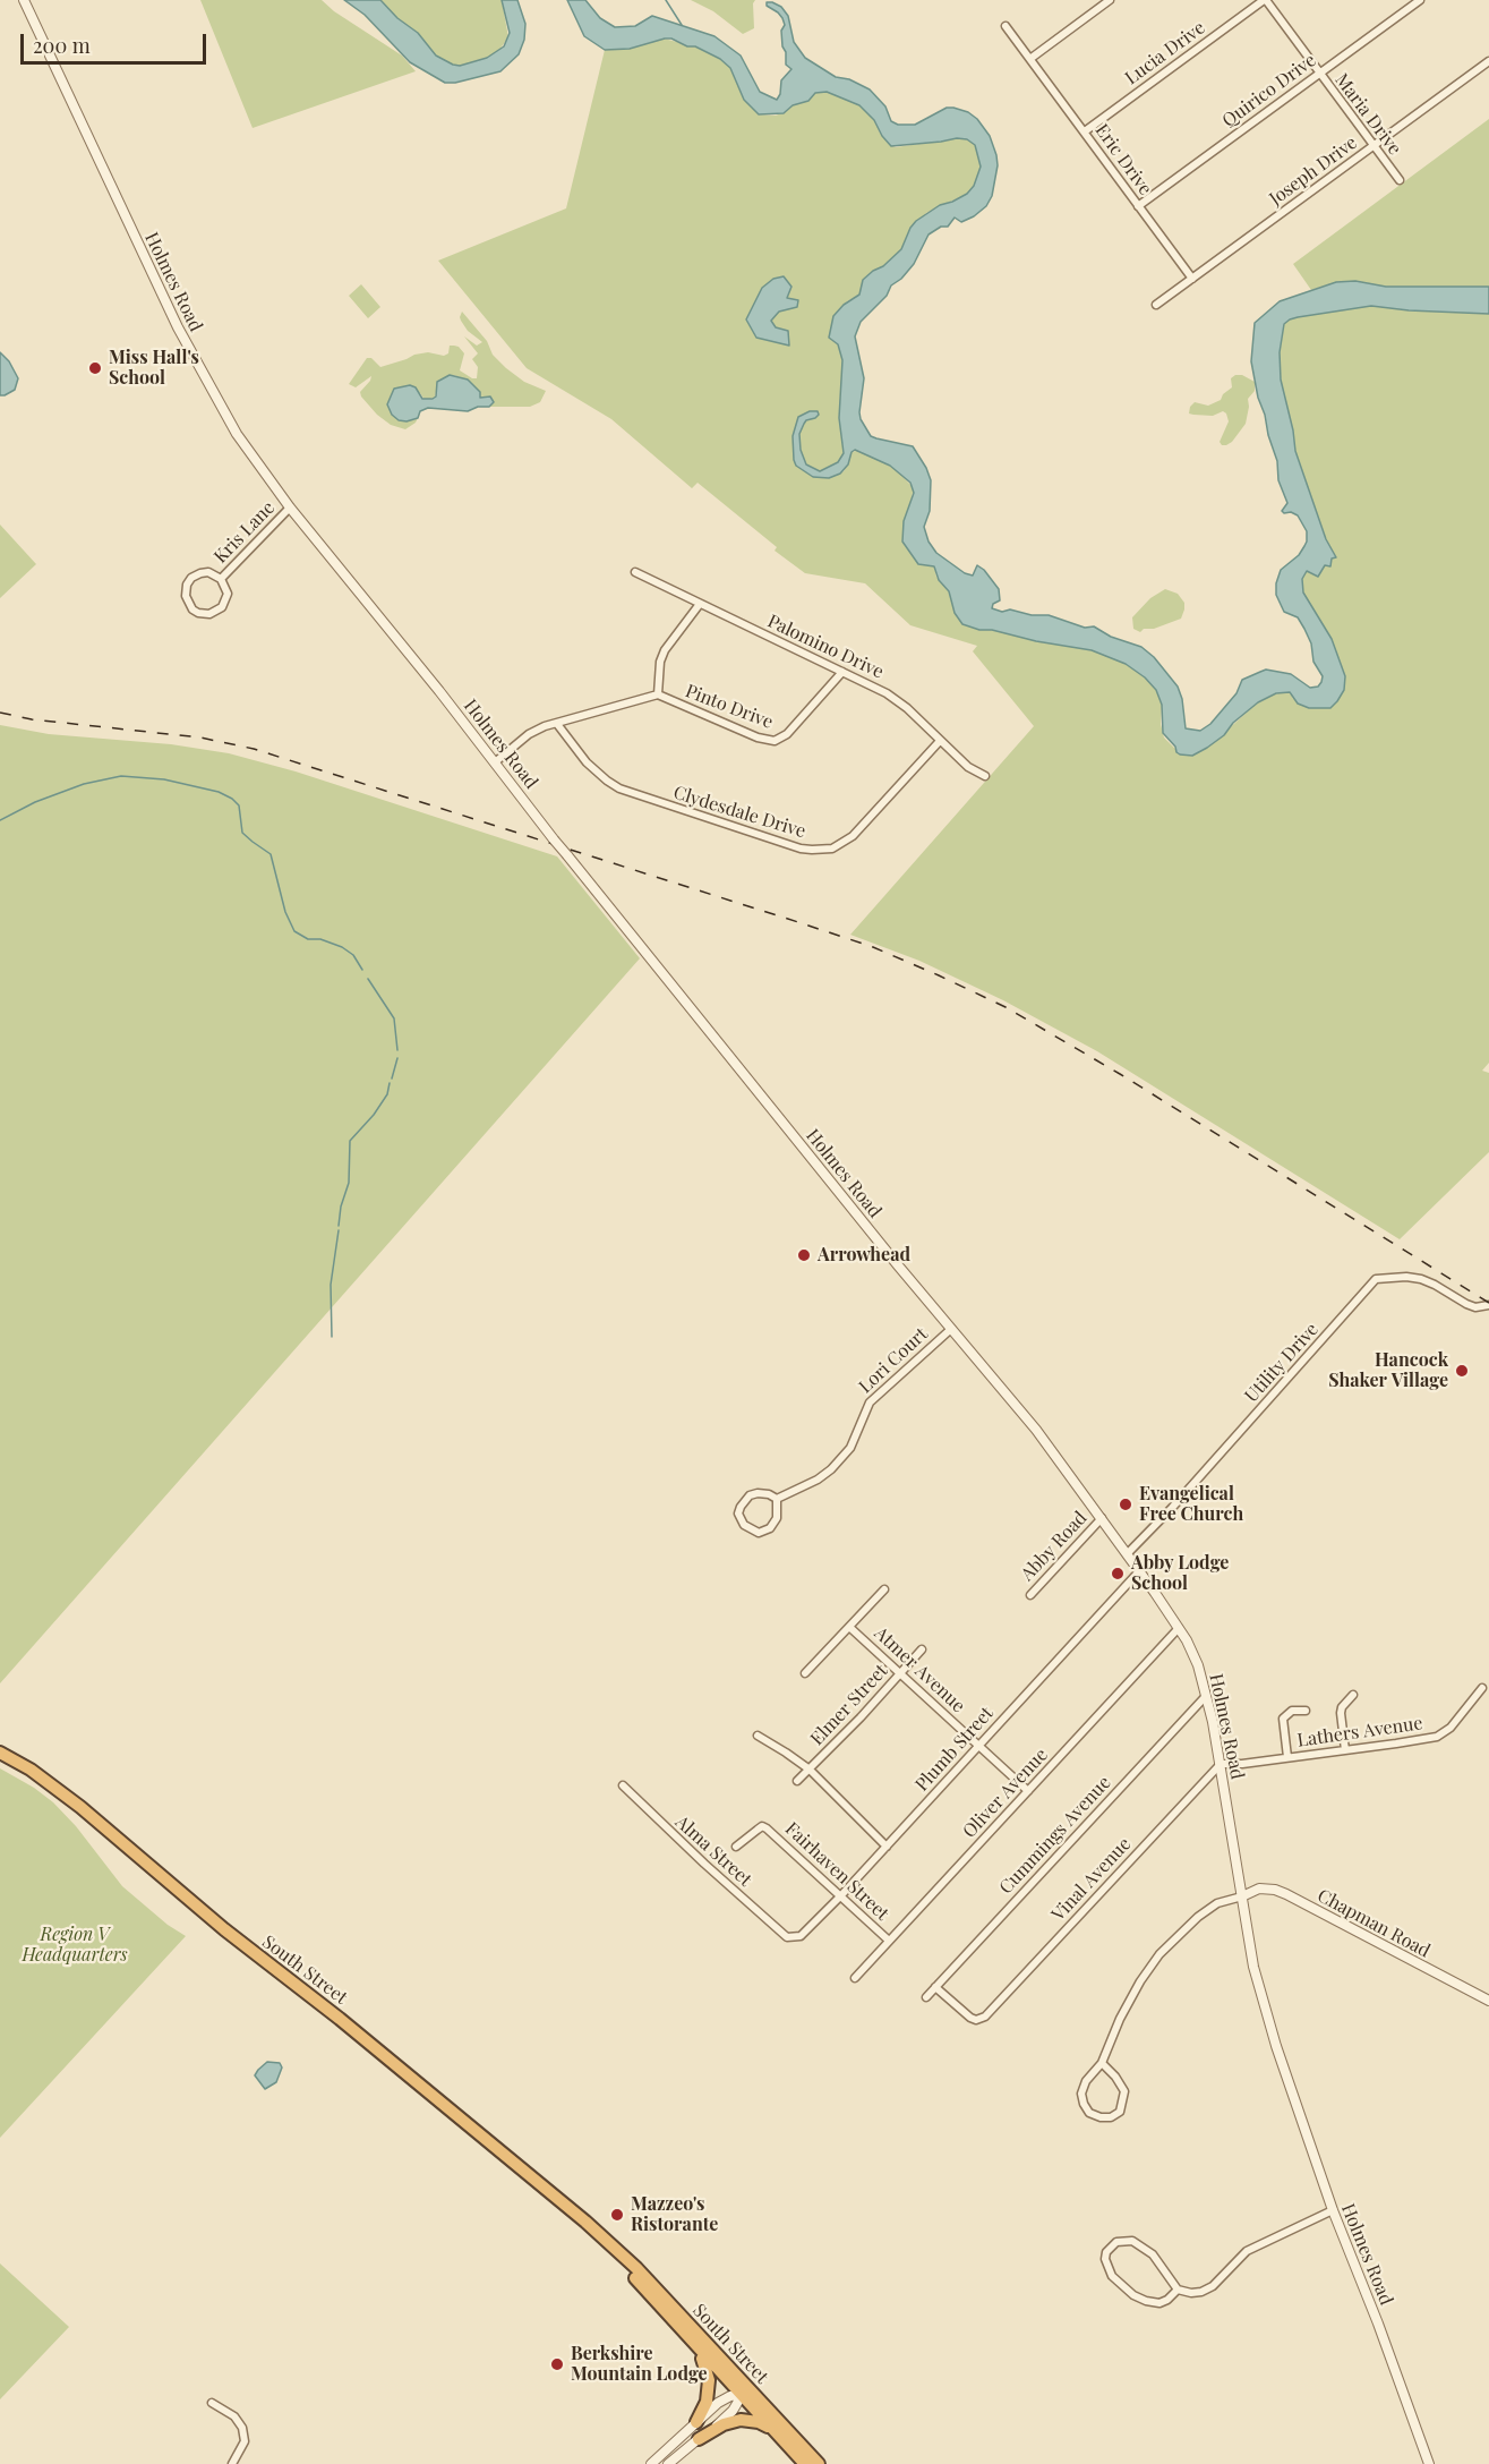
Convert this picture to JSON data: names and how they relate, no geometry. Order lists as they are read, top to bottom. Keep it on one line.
{"streets":{"highway":["South Street"],"street":["Lucia Drive","Quirico Drive","Maria Drive","Eric Drive","Joseph Drive","Holmes Road","Kris Lane","Palomino Drive","Pinto Drive","Clydesdale Drive","Lori Court","Utility Drive","Abby Road","Atmer Avenue","Elmer Street","Lathers Avenue","Plumb Street","Oliver Avenue","Cummings Avenue","Alma Street","Fairhaven Street","Vinal Avenue","Chapman Road"]},"crossings":[["Lucia Drive","Maria Drive"],["Lucia Drive","Eric Drive"],["Quirico Drive","Maria Drive"],["Quirico Drive","Eric Drive"],["Maria Drive","Joseph Drive"],["Eric Drive","Joseph Drive"],["Holmes Road","Kris Lane"],["Holmes Road","Lori Court"],["Holmes Road","Utility Drive"],["Holmes Road","Abby Road"],["Holmes Road","Lathers Avenue"],["Holmes Road","Plumb Street"],["Holmes Road","Oliver Avenue"],["Holmes Road","Cummings Avenue"],["Holmes Road","Vinal Avenue"],["Holmes Road","Chapman Road"],["Palomino Drive","Pinto Drive"],["Palomino Drive","Clydesdale Drive"],["Atmer Avenue","Elmer Street"],["Atmer Avenue","Plumb Street"],["Atmer Avenue","Oliver Avenue"],["Lathers Avenue","Vinal Avenue"],["Plumb Street","Alma Street"],["Plumb Street","Fairhaven Street"],["Oliver Avenue","Fairhaven Street"],["Cummings Avenue","Vinal Avenue"]],"parks":["Region V Headquarters"],"places":["Miss Hall's School","Arrowhead","Hancock Shaker Village","Evangelical Free Church","Abby Lodge School","Mazzeo's Ristorante","Berkshire Mountain Lodge"],"scale_bar":"200 m"}
